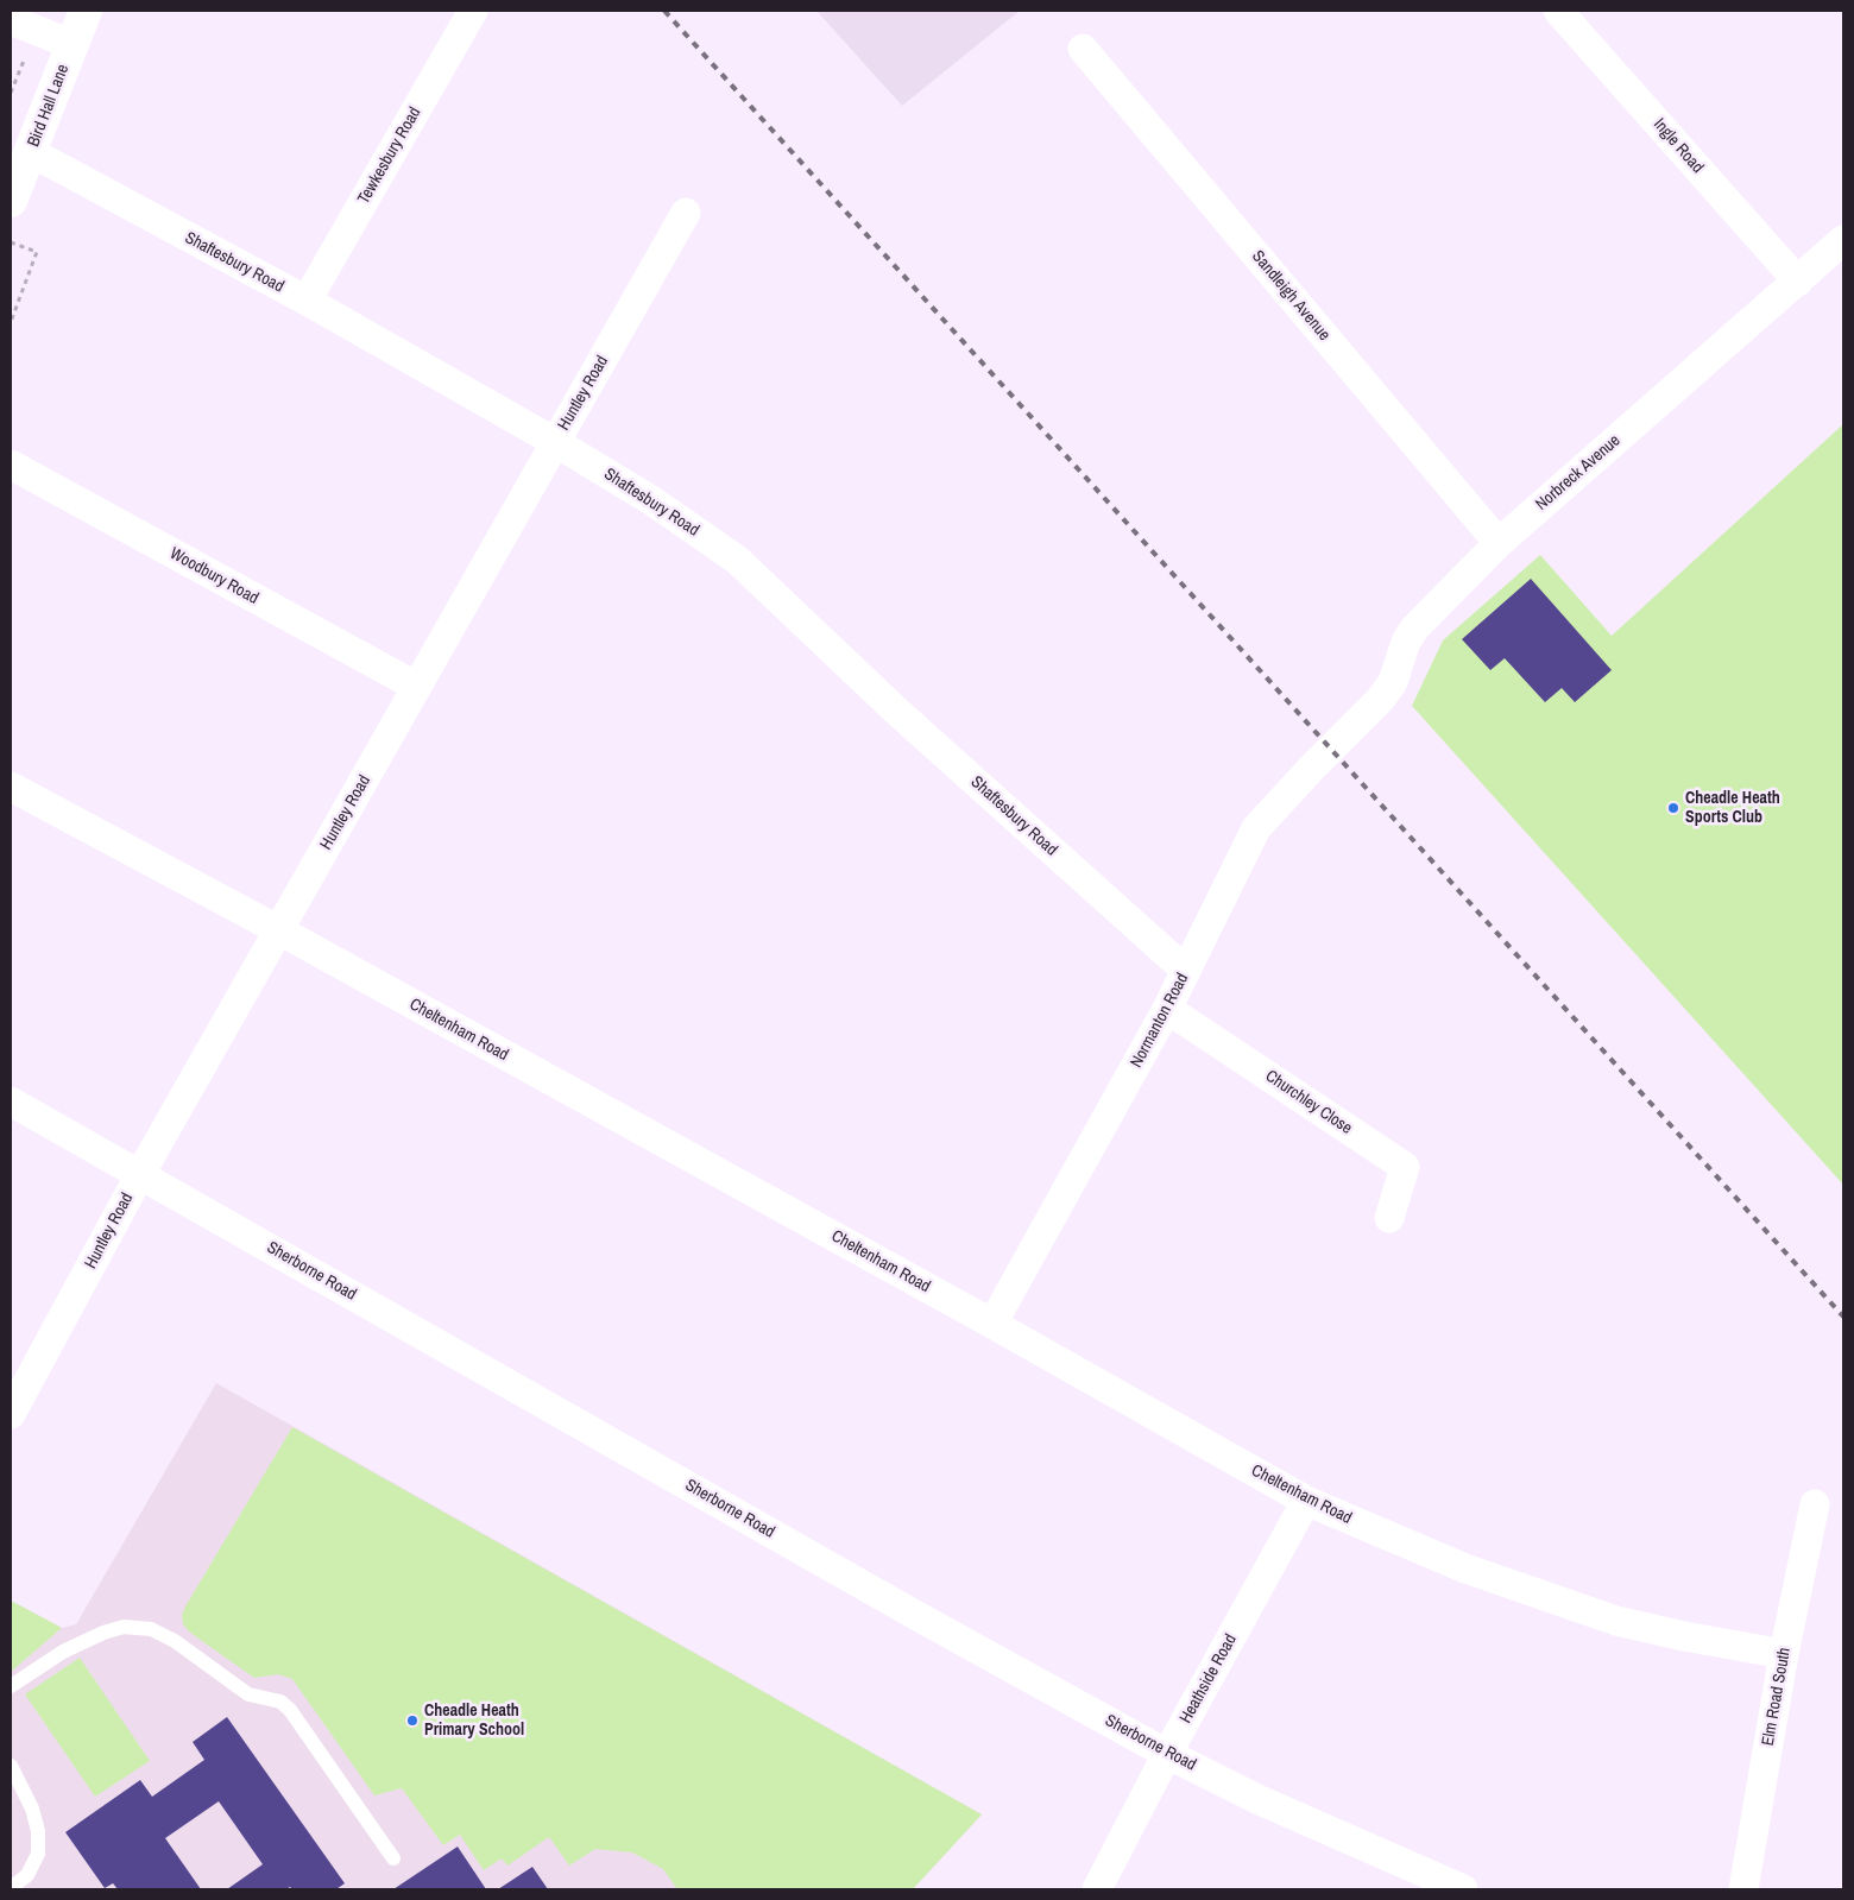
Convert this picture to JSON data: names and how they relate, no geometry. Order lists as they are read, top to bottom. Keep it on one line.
{"streets":{"street":["Bird Hall Lane","Ingle Road","Tewkesbury Road","Shaftesbury Road","Sandleigh Avenue","Huntley Road","Norbreck Avenue","Woodbury Road","Normanton Road","Cheltenham Road","Churchley Close","Sherborne Road","Heathside Road","Elm Road South"]},"crossings":[["Bird Hall Lane","Shaftesbury Road"],["Ingle Road","Norbreck Avenue"],["Tewkesbury Road","Shaftesbury Road"],["Shaftesbury Road","Huntley Road"],["Shaftesbury Road","Normanton Road"],["Sandleigh Avenue","Norbreck Avenue"],["Huntley Road","Woodbury Road"],["Huntley Road","Cheltenham Road"],["Huntley Road","Sherborne Road"],["Norbreck Avenue","Normanton Road"],["Normanton Road","Cheltenham Road"],["Normanton Road","Churchley Close"],["Cheltenham Road","Heathside Road"],["Cheltenham Road","Elm Road South"],["Sherborne Road","Heathside Road"]],"places":["Cheadle Heath Sports Club","Cheadle Heath Primary School"]}
